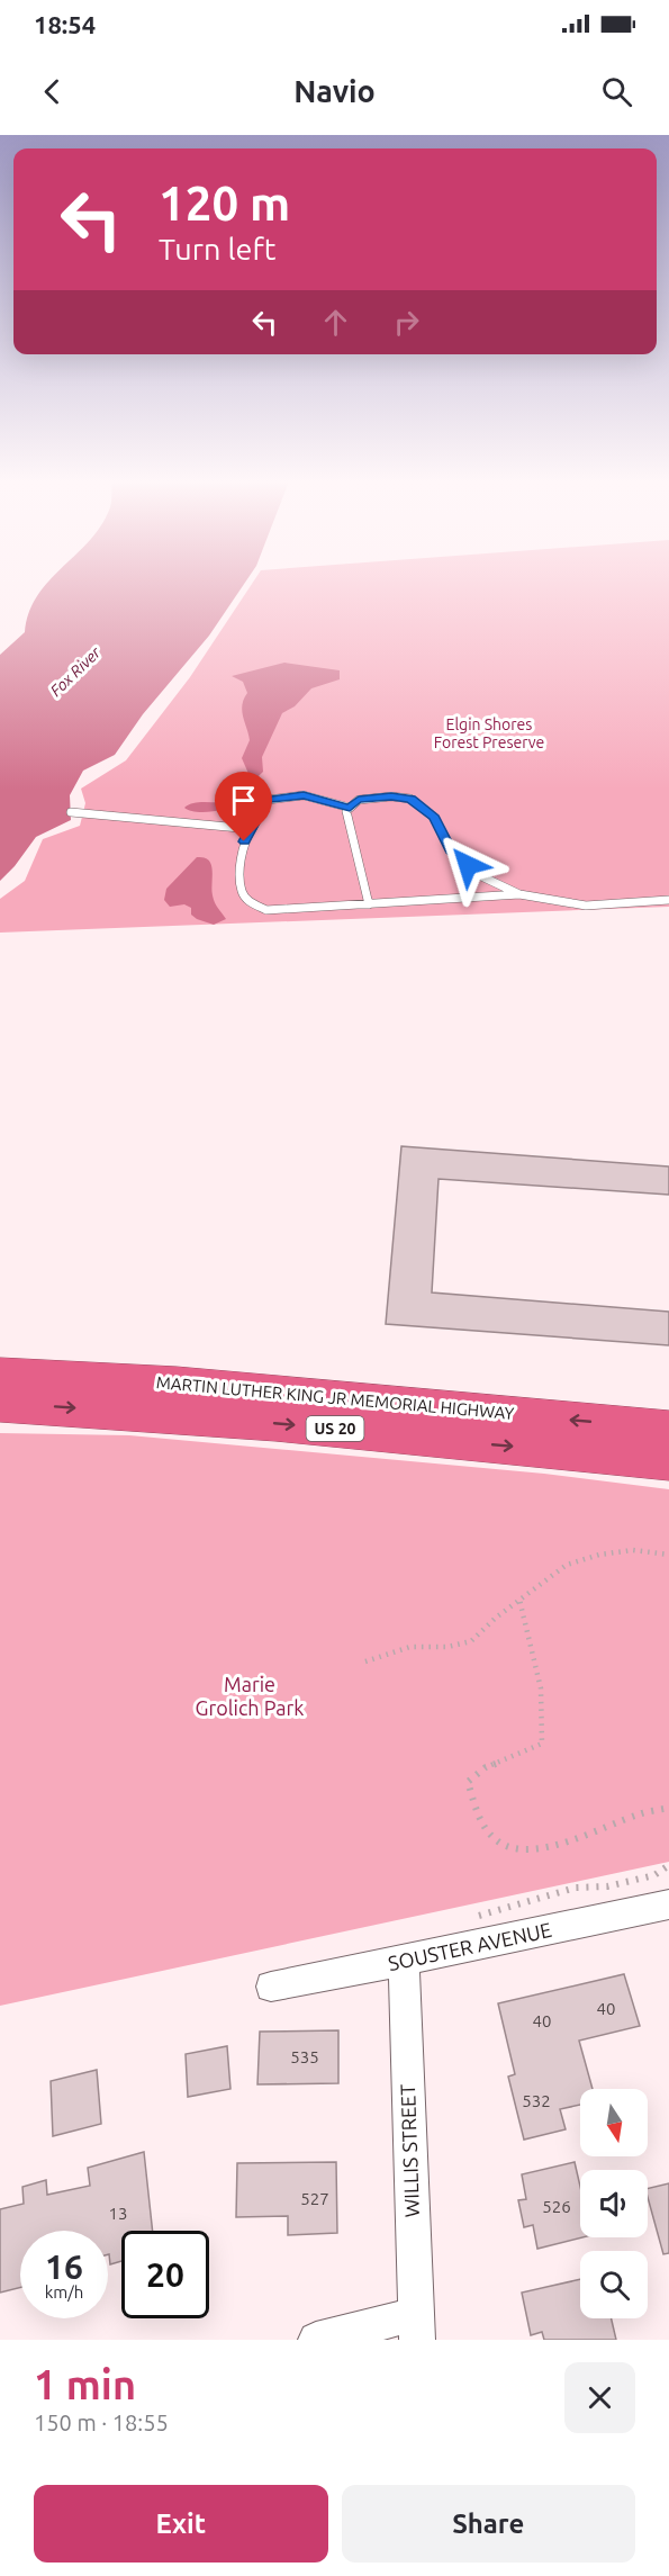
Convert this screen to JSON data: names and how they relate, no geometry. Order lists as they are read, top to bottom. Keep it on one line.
{"streets":{"highway":["MARTIN LUTHER KING JR MEMORIAL HIGHWAY","US 20"],"street":["SOUSTER AVENUE","WILLIS STREET"]},"crossings":[["SOUSTER AVENUE","WILLIS STREET"]],"water":["Fox River"],"parks":["Elgin Shores Forest Preserve","Marie Grolich Park"],"house_numbers":["40","40","535","532","527","526","13"],"north":"bottom","page":{"status":"18:54","header":"Navio","turn":["120 m","Turn left"],"speed":"16 km/h","limit":"20","heading":["1 min","150 m · 18:55"],"buttons":["Exit","Share"]}}
